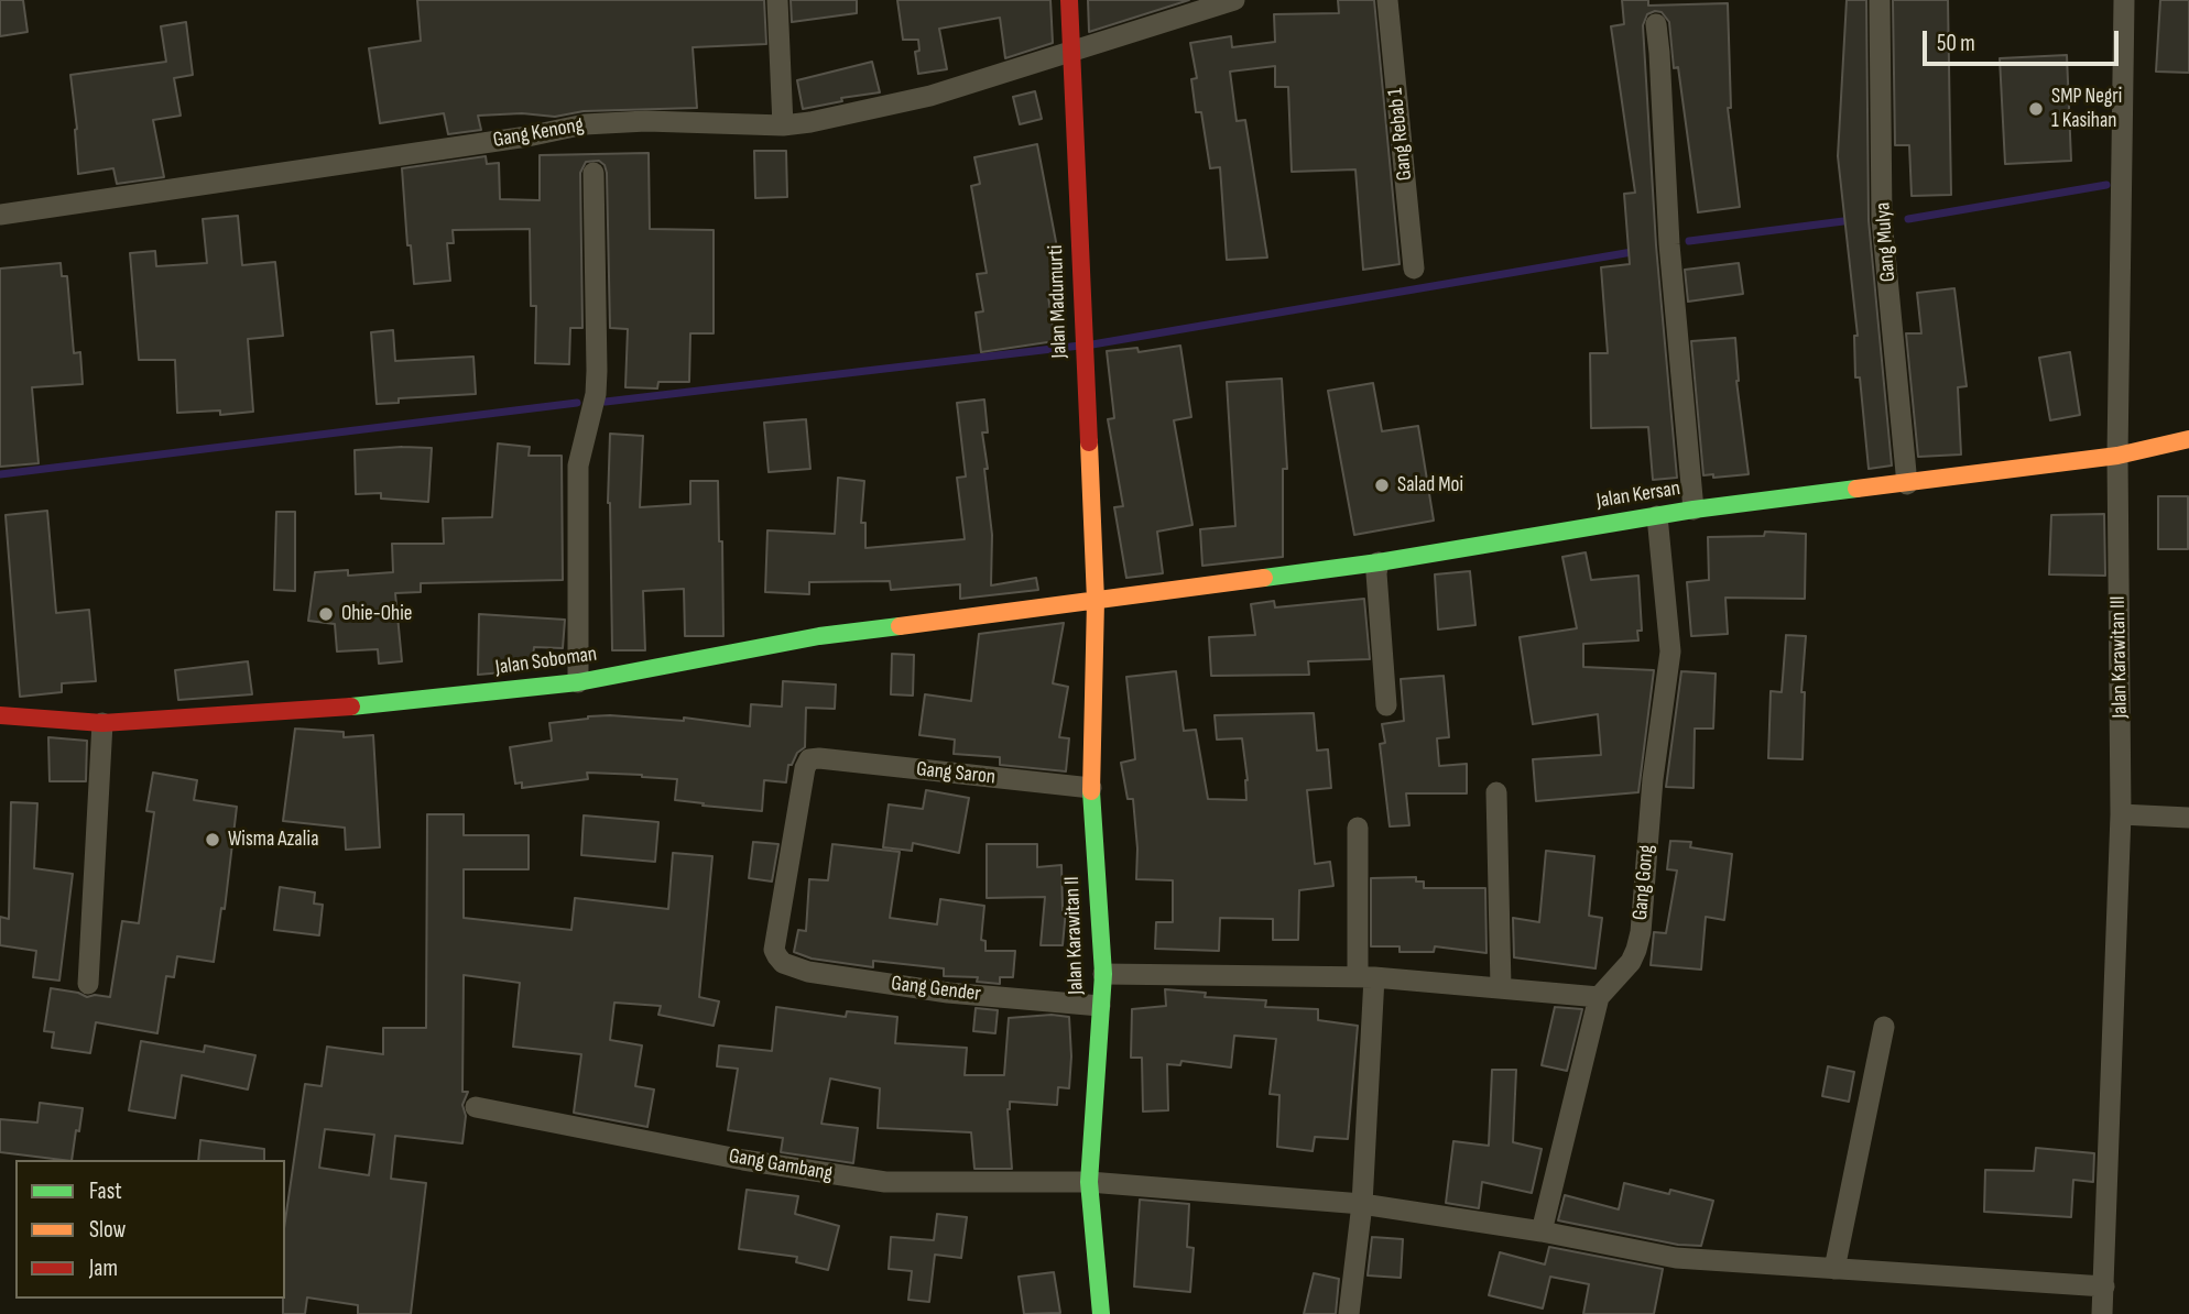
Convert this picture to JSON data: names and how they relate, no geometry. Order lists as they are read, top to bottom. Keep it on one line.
{"streets":{"street":["Gang Kenong","Gang Rebab 1","Gang Mulya","Jalan Madumurti","Jalan Kersan","Jalan Karawitan III","Jalan Soboman","Gang Saron","Gang Gong","Jalan Karawitan II","Gang Gender","Gang Gambang"]},"crossings":[["Gang Kenong","Jalan Madumurti"],["Gang Mulya","Jalan Kersan"],["Jalan Madumurti","Jalan Kersan"],["Jalan Madumurti","Jalan Soboman"],["Jalan Madumurti","Jalan Karawitan II"],["Jalan Kersan","Jalan Karawitan III"],["Jalan Kersan","Jalan Soboman"],["Jalan Kersan","Gang Gong"],["Jalan Kersan","Jalan Karawitan II"],["Jalan Karawitan III","Gang Gambang"],["Jalan Soboman","Jalan Karawitan II"],["Gang Saron","Jalan Karawitan II"],["Gang Saron","Gang Gender"],["Gang Gong","Gang Gambang"],["Jalan Karawitan II","Gang Gender"],["Jalan Karawitan II","Gang Gambang"]],"places":["SMP Negri 1 Kasihan","Salad Moi","Ohie-Ohie","Wisma Azalia"],"legend":["Fast","Slow","Jam"],"scale_bar":"50 m"}
